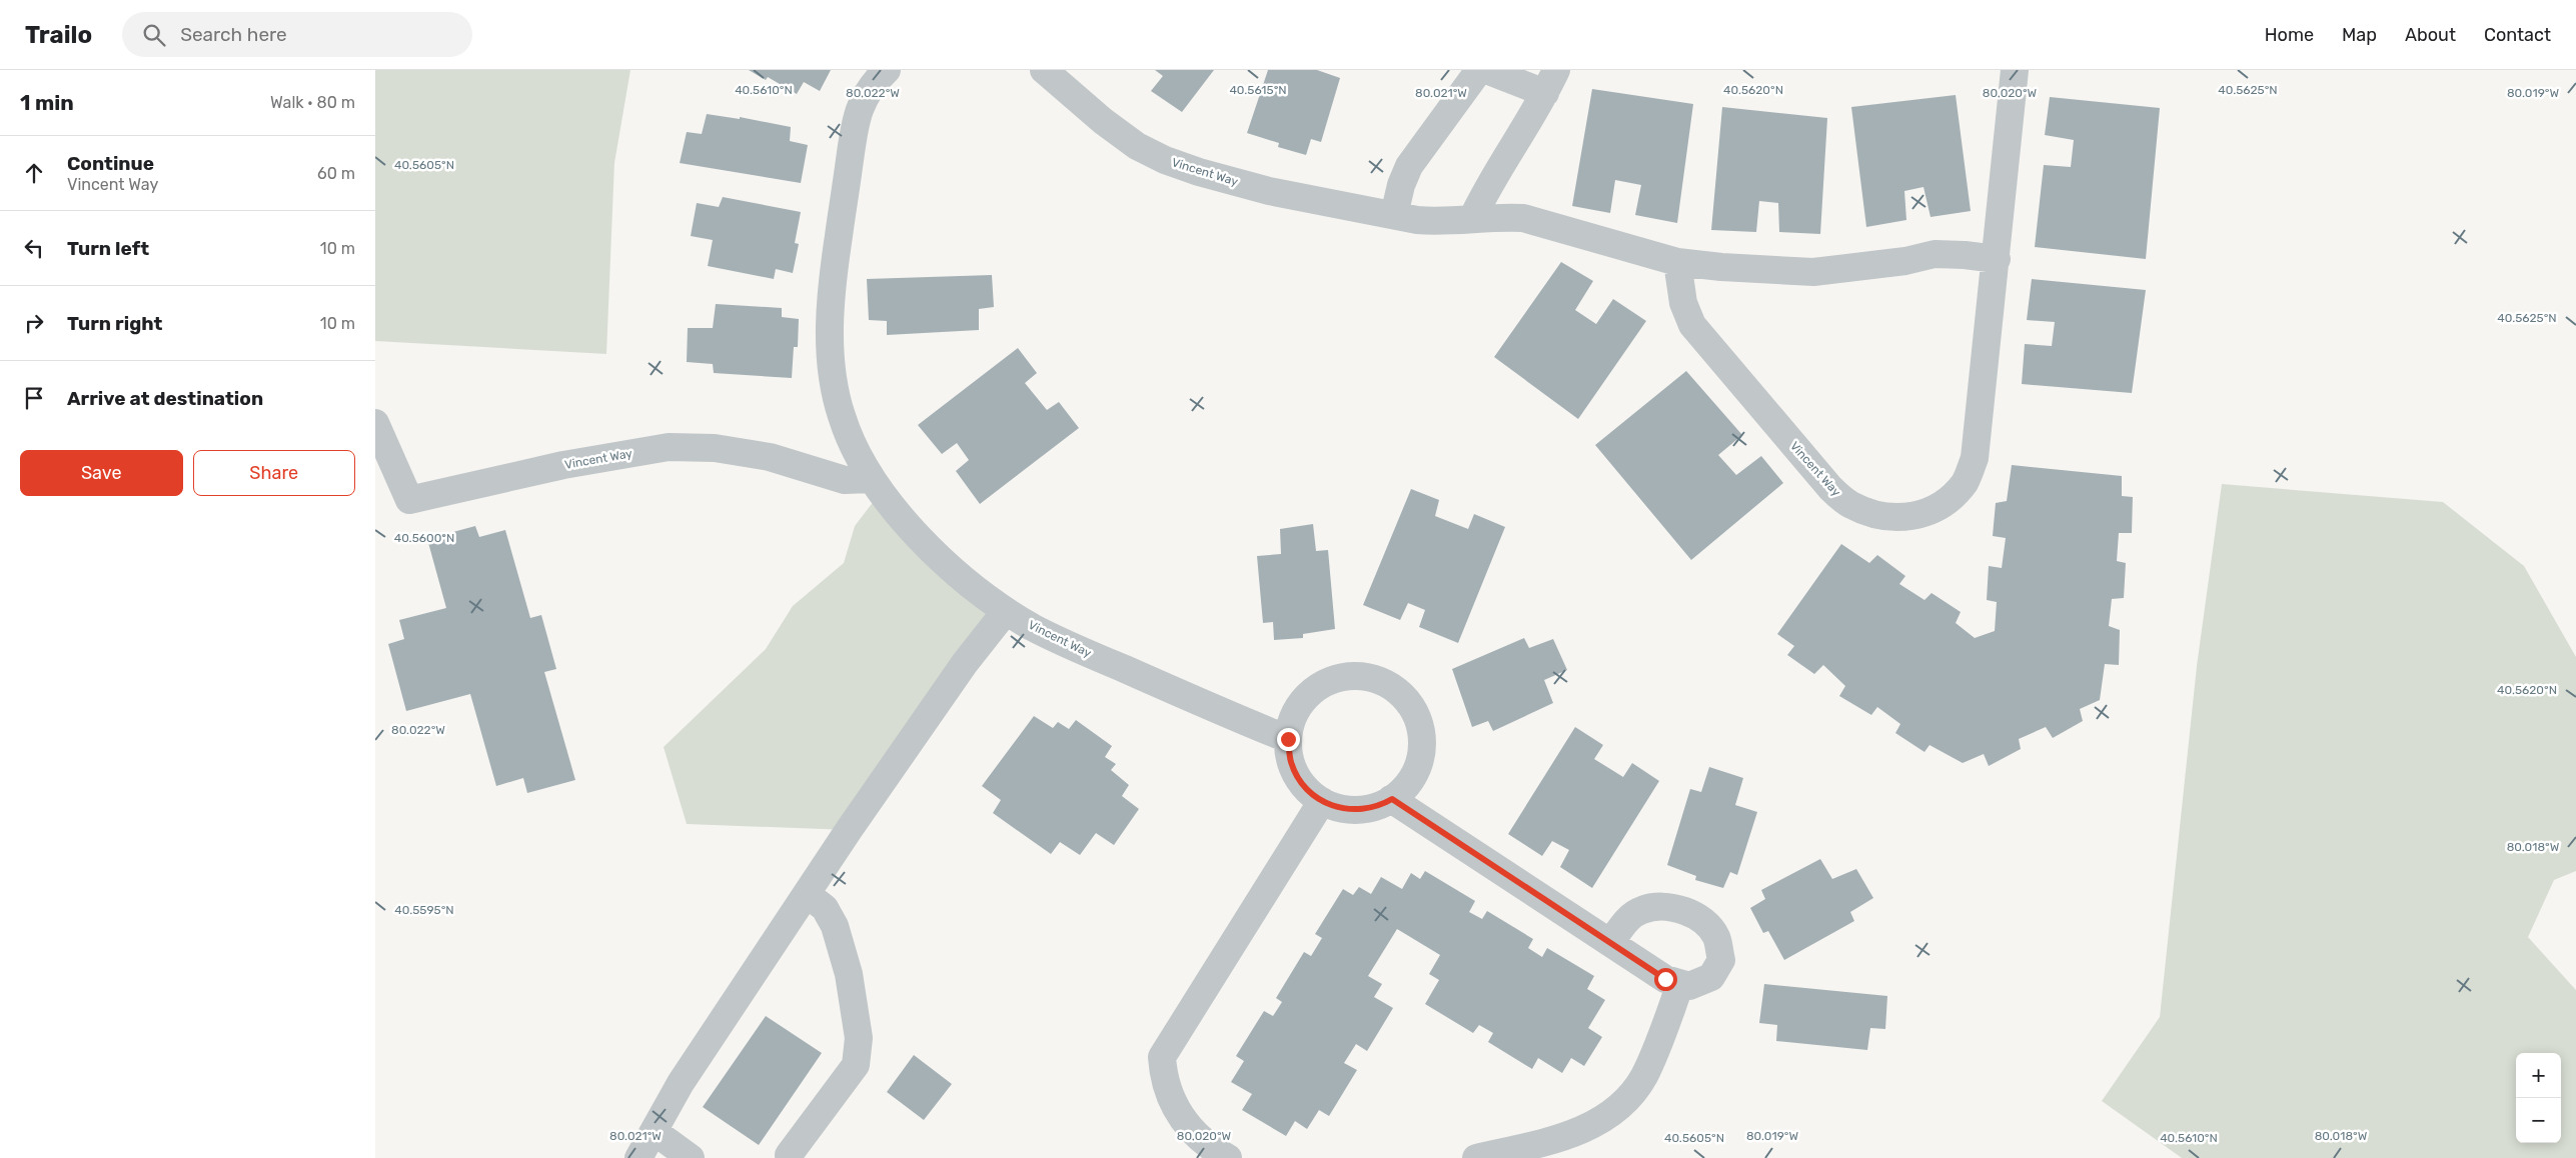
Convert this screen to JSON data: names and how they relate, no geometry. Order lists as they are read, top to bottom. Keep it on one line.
{"streets":{"street":["Vincent Way"]},"page":{"header":"Trailo","search":"Search here","nav":["Home","Map","About","Contact"],"heading":["1 min","Walk · 80 m"],"list":[["Continue","Vincent Way","60 m"],["Turn left","10 m"],["Turn right","10 m"],"Arrive at destination"],"buttons":["Save","Share"],"map_buttons":["+","−"]},"coordinates":["40.5625°N","40.5610°N","40.5615°N","40.5620°N","80.022°W","80.021°W","80.020°W","80.019°W","40.5605°N","40.5600°N","80.018°W","40.5595°N"]}
